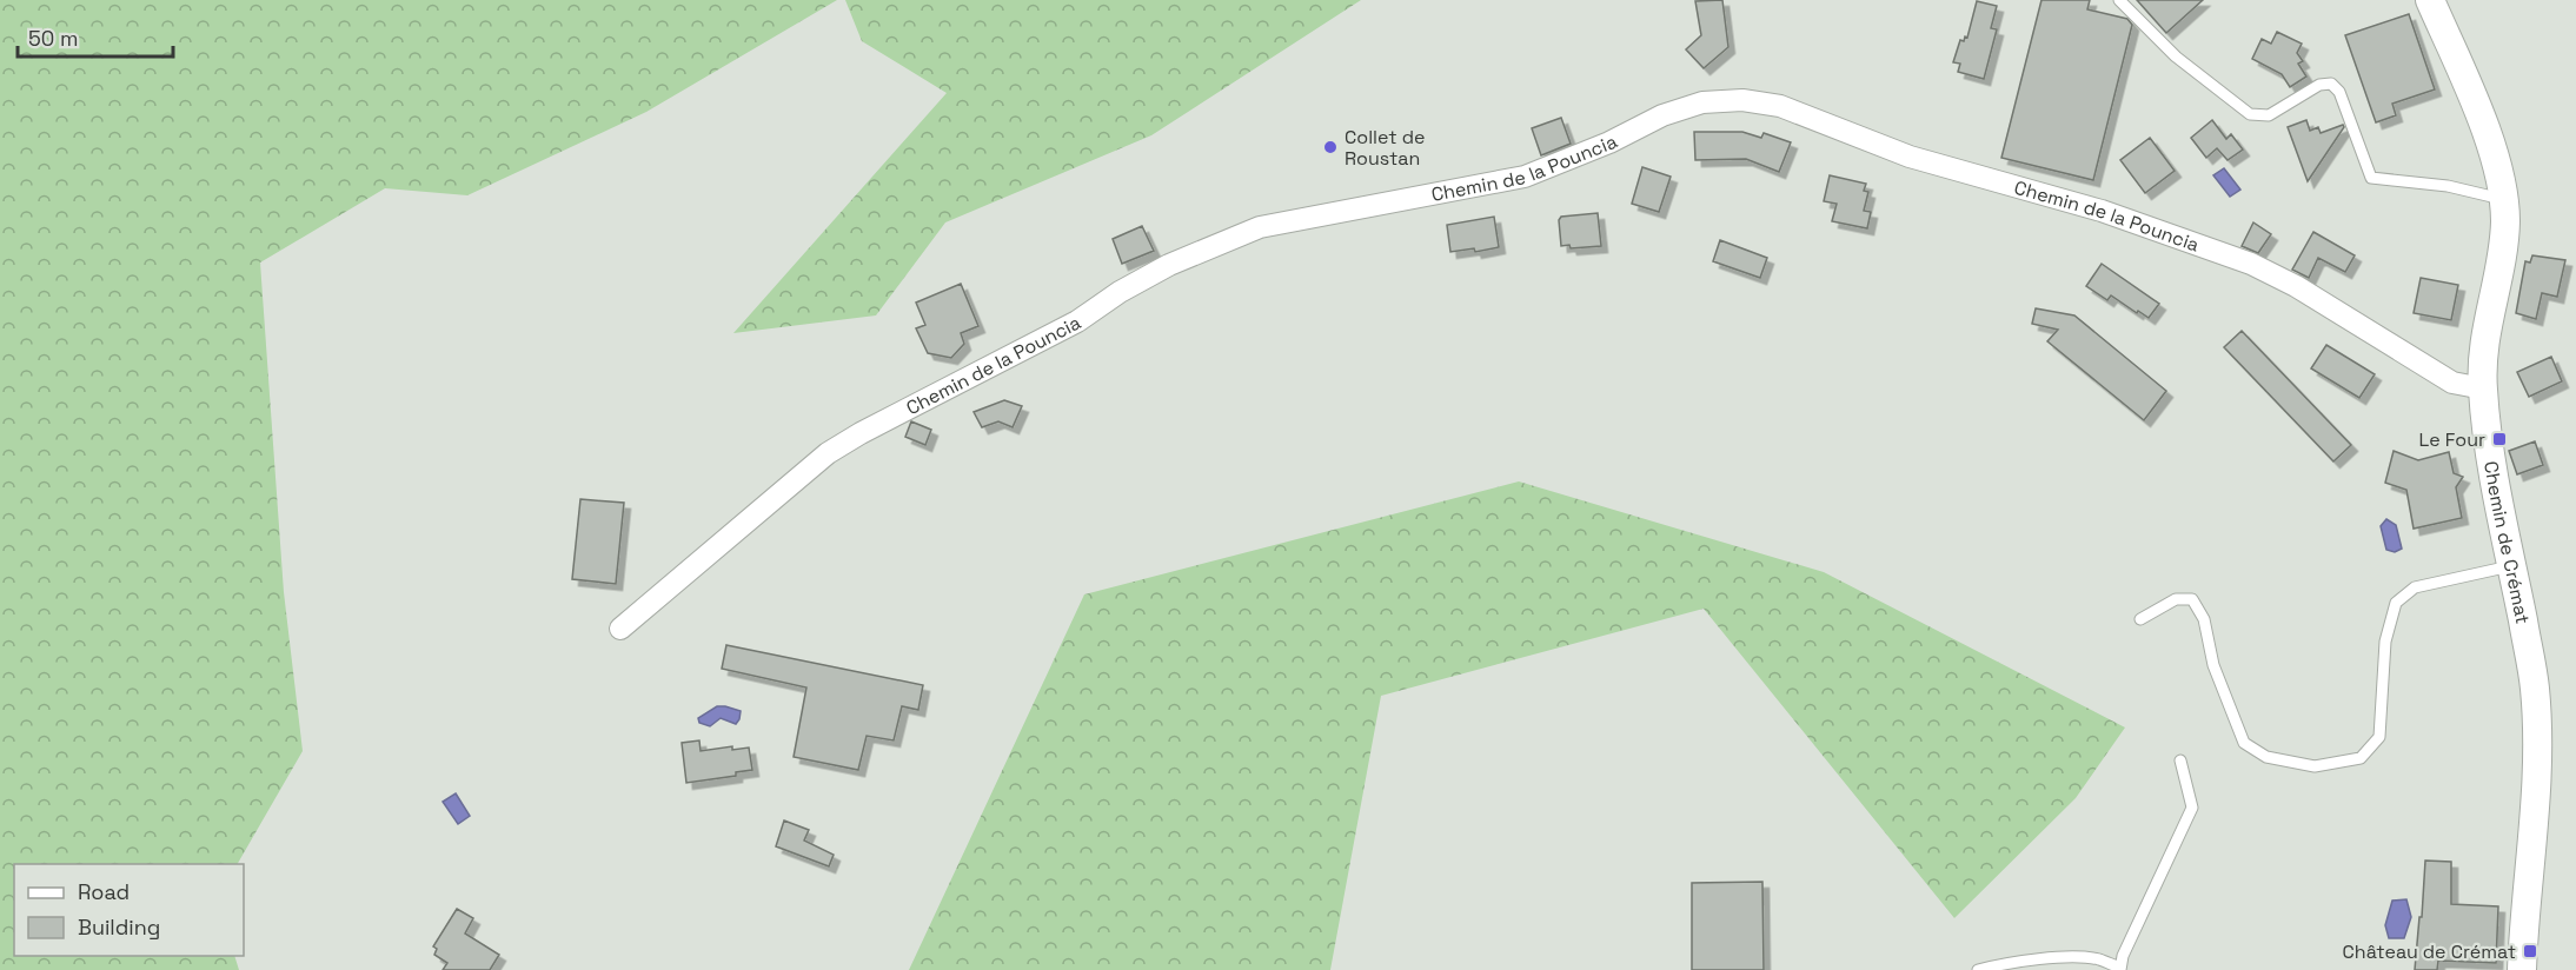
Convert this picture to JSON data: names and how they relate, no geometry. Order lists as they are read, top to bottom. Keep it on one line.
{"streets":{"street":["Chemin de la Pouncia","Chemin de Crémat"]},"crossings":[["Chemin de la Pouncia","Chemin de Crémat"]],"places":{"other":["Collet de Roustan"],"transit":["Le Four","Château de Crémat"]},"legend":["Road","Building"],"scale_bar":"50 m"}
